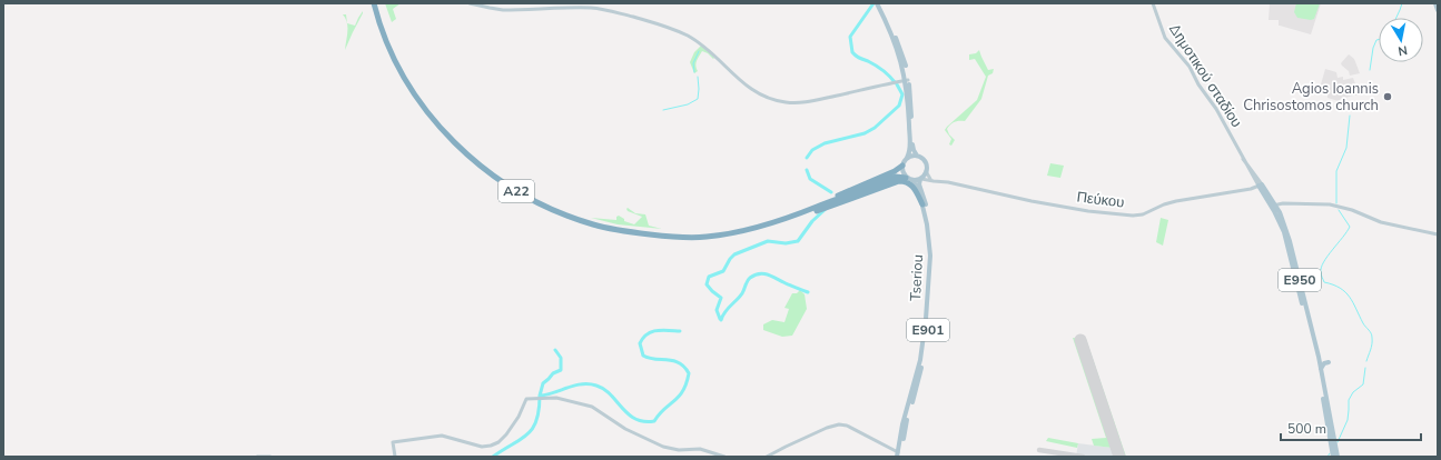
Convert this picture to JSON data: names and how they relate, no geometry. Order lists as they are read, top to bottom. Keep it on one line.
{"streets":{"highway":["A22"],"main road":["Tseriou","E950","E901"],"street":["Δημοτικού σταδίου","Πεύκου"]},"crossings":[["A22","Πεύκου"],["A22","Tseriou"],["Πεύκου","Tseriou"]],"places":["Agios Ioannis Chrisostomos church"],"scale_bar":"500 m","north":"bottom"}
